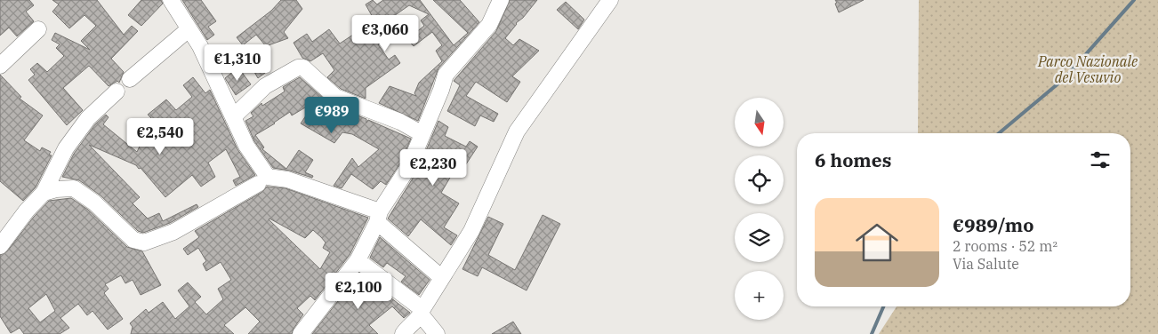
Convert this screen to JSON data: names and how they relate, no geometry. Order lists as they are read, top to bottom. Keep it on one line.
{"parks":["Parco Nazionale del Vesuvio"],"north":"bottom","page":{"price":["€3,060","€1,310","€989","€2,540","€2,230","€2,100"],"map_buttons":"+","heading":"6 homes","list":[{"name":"€989/mo","note":"2 rooms · 52 m² · Via Salute"}]}}
